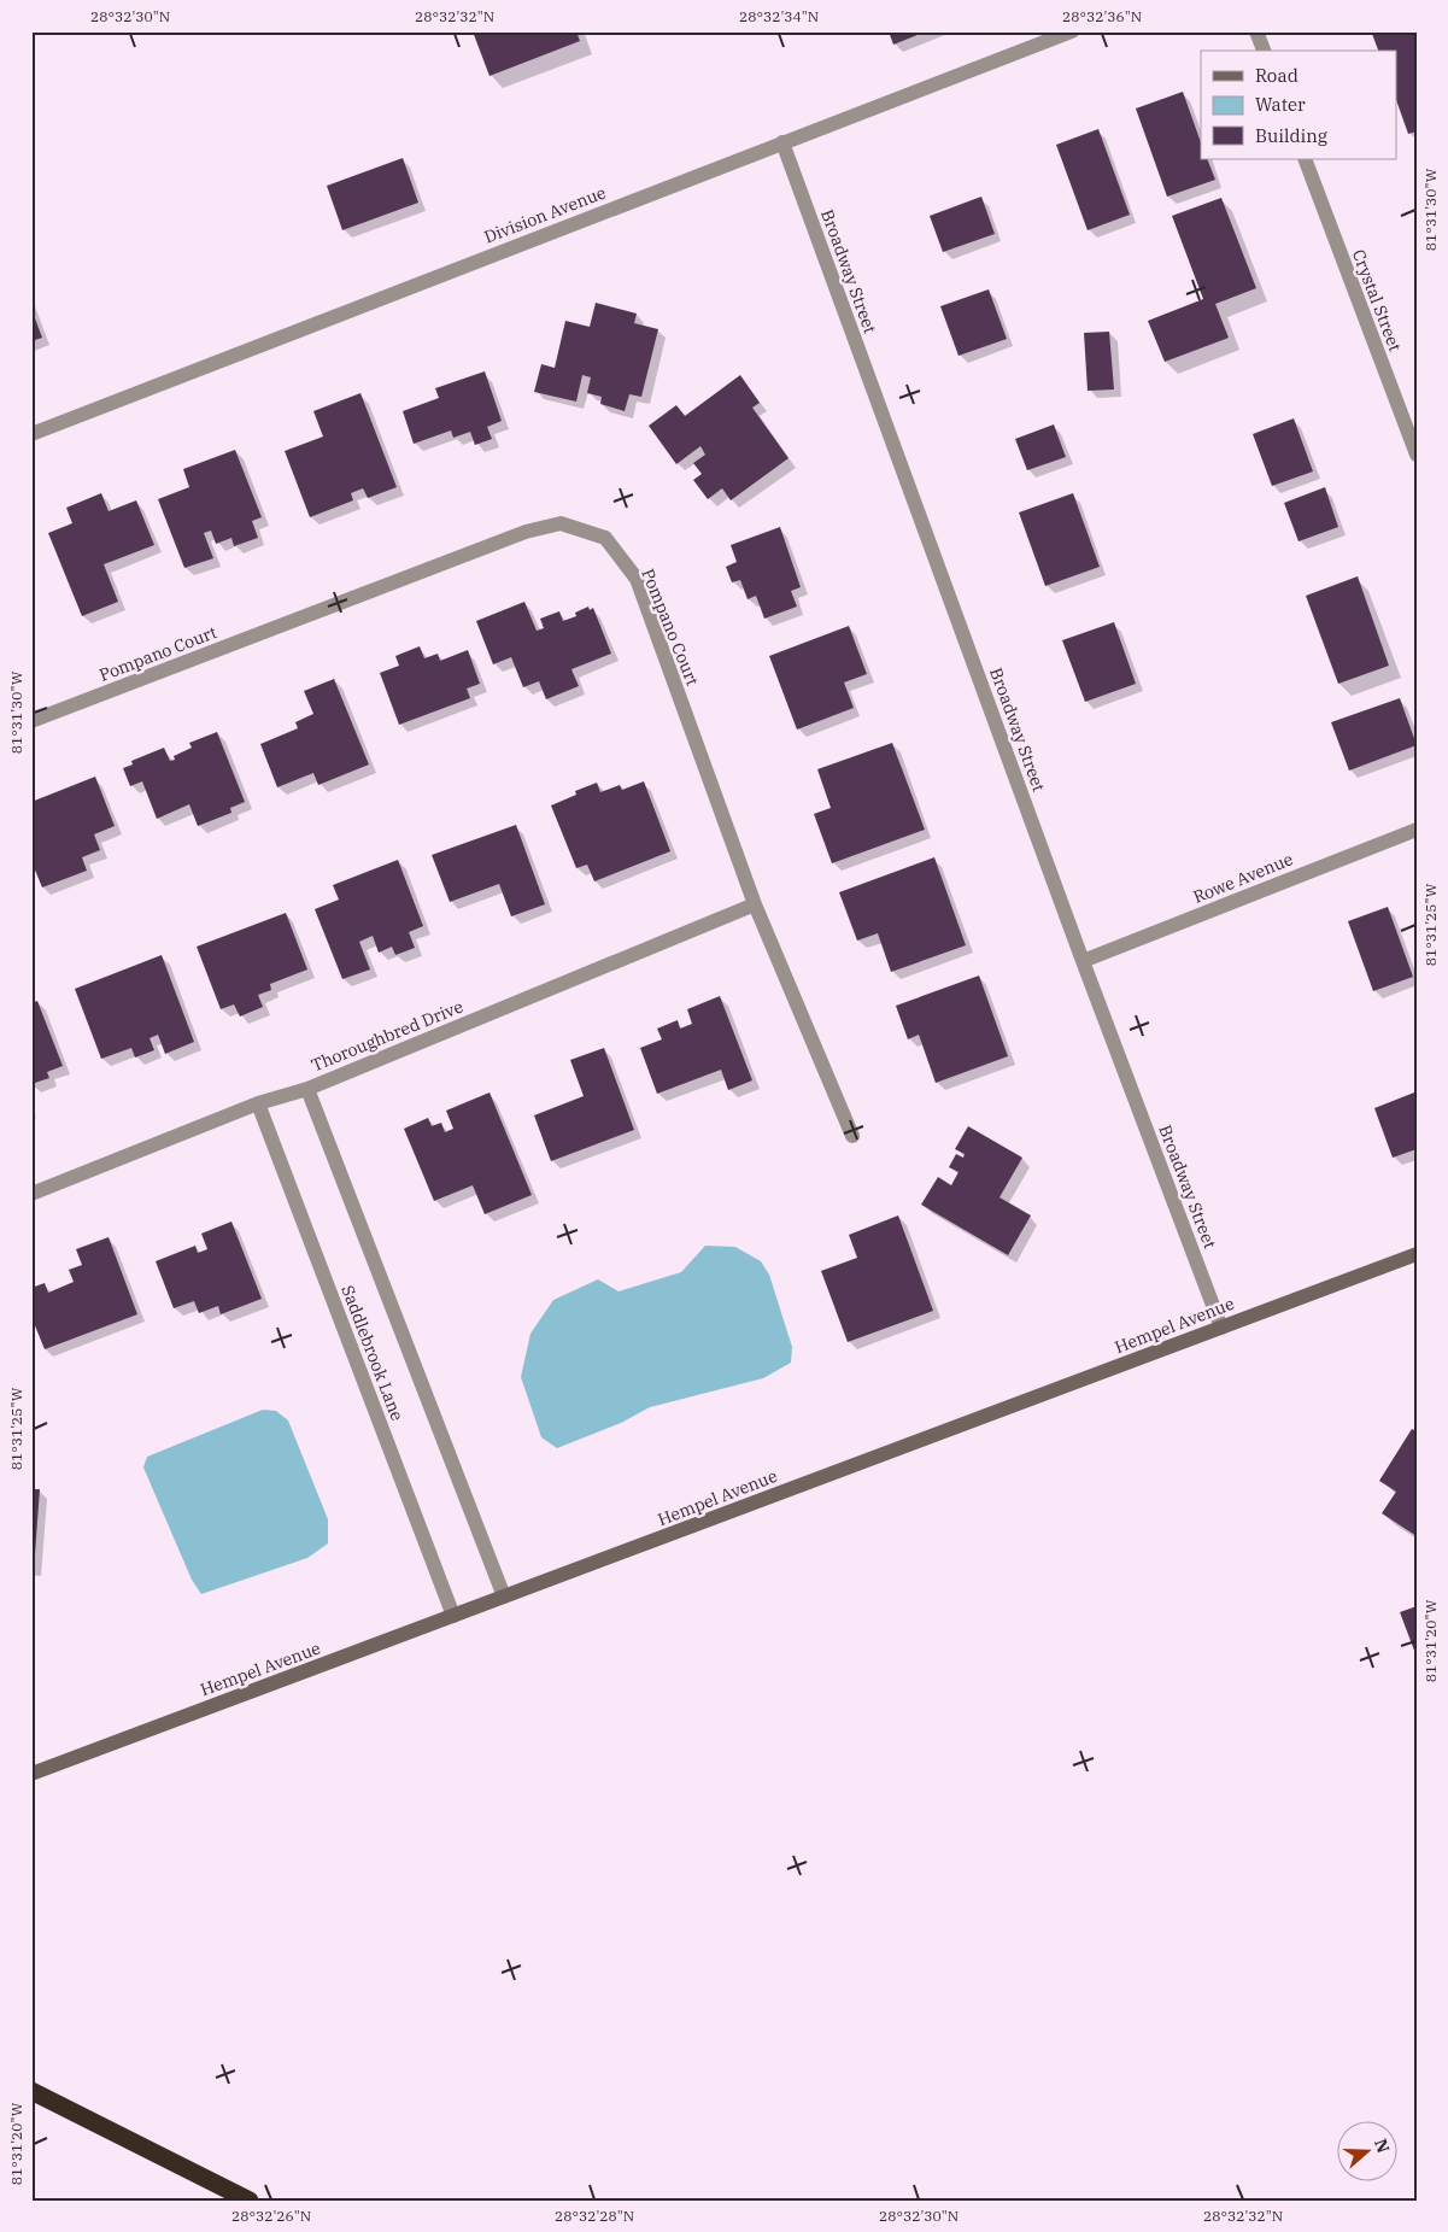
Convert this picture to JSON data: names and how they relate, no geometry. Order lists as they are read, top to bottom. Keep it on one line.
{"streets":{"street":["Division Avenue","Broadway Street","Crystal Street","Pompano Court","Rowe Avenue","Thoroughbred Drive","Hempel Avenue","Saddlebrook Lane"]},"crossings":[["Division Avenue","Broadway Street"],["Broadway Street","Rowe Avenue"],["Broadway Street","Hempel Avenue"],["Pompano Court","Thoroughbred Drive"],["Thoroughbred Drive","Saddlebrook Lane"],["Hempel Avenue","Saddlebrook Lane"]],"legend":["Road","Water","Building"],"north":"right","coordinates":["28°32'30\"N","28°32'32\"N","28°32'34\"N","28°32'36\"N","81°31'30\"W","81°31'25\"W","81°31'20\"W","28°32'26\"N","28°32'28\"N"]}
